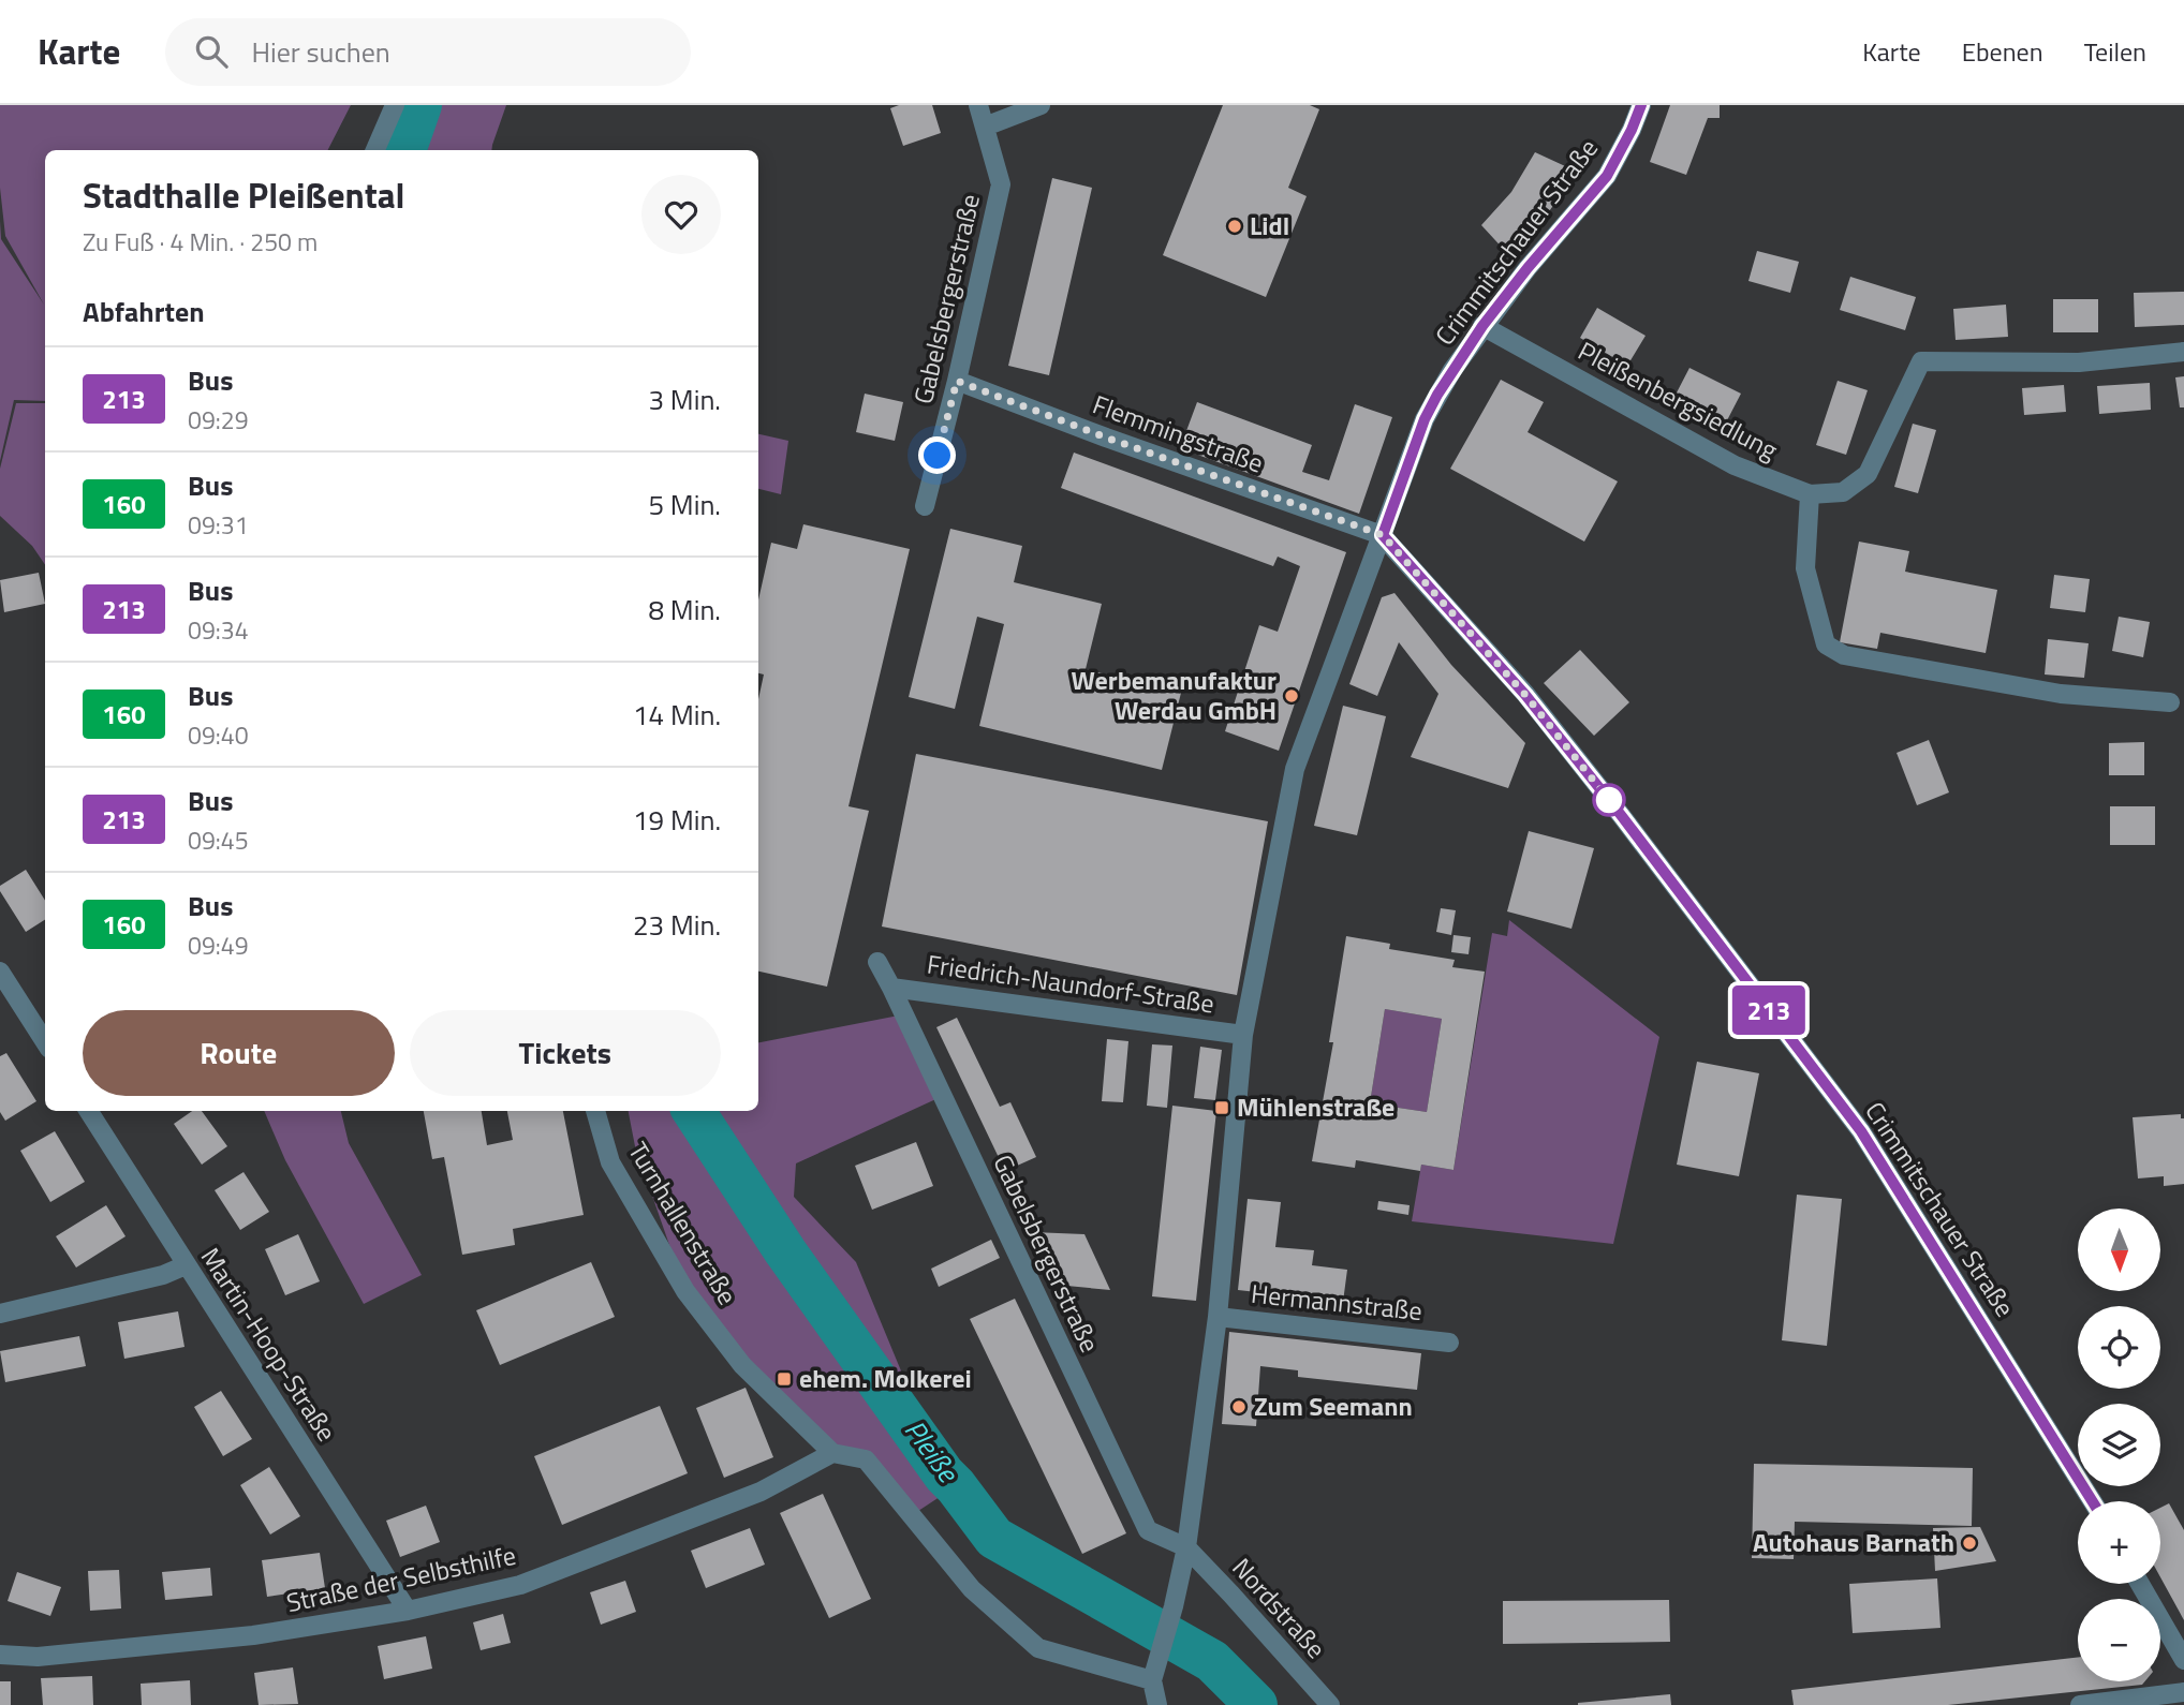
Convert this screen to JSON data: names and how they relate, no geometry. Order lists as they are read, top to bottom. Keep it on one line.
{"streets":{"street":["Crimmitschauer Straße","Gabelsbergerstraße","Pleißenbergsiedlung","Flemmingstraße","Friedrich-Naundorf-Straße","Turnhallenstraße","Hermannstraße","Martin-Hoop-Straße","Straße der Selbsthilfe","Nordstraße"]},"crossings":[["Crimmitschauer Straße","Pleißenbergsiedlung"],["Crimmitschauer Straße","Flemmingstraße"],["Gabelsbergerstraße","Flemmingstraße"],["Gabelsbergerstraße","Friedrich-Naundorf-Straße"],["Gabelsbergerstraße","Nordstraße"],["Turnhallenstraße","Straße der Selbsthilfe"],["Martin-Hoop-Straße","Straße der Selbsthilfe"]],"water":["Pleiße"],"places":{"other":["Lidl","Werbemanufaktur Werdau GmbH","Zum Seemann","Autohaus Barnath"],"transit":["Mühlenstraße","ehem. Molkerei"]},"lines":["bus line 213"],"north":"bottom","page":{"header":"Karte","search":"Hier suchen","nav":["Karte","Ebenen","Teilen"],"on_map":"213","heading":[["Stadthalle Pleißental","Zu Fuß · 4 Min. · 250 m"],"Abfahrten"],"list":[{"mark":"213","name":"Bus","note":"09:29","value":"3 Min."},{"mark":"160","name":"Bus","note":"09:31","value":"5 Min."},{"mark":"213","name":"Bus","note":"09:34","value":"8 Min."},{"mark":"160","name":"Bus","note":"09:40","value":"14 Min."},{"mark":"213","name":"Bus","note":"09:45","value":"19 Min."},{"mark":"160","name":"Bus","note":"09:49","value":"23 Min."}],"buttons":["Route","Tickets"],"map_buttons":["+","−"]}}
